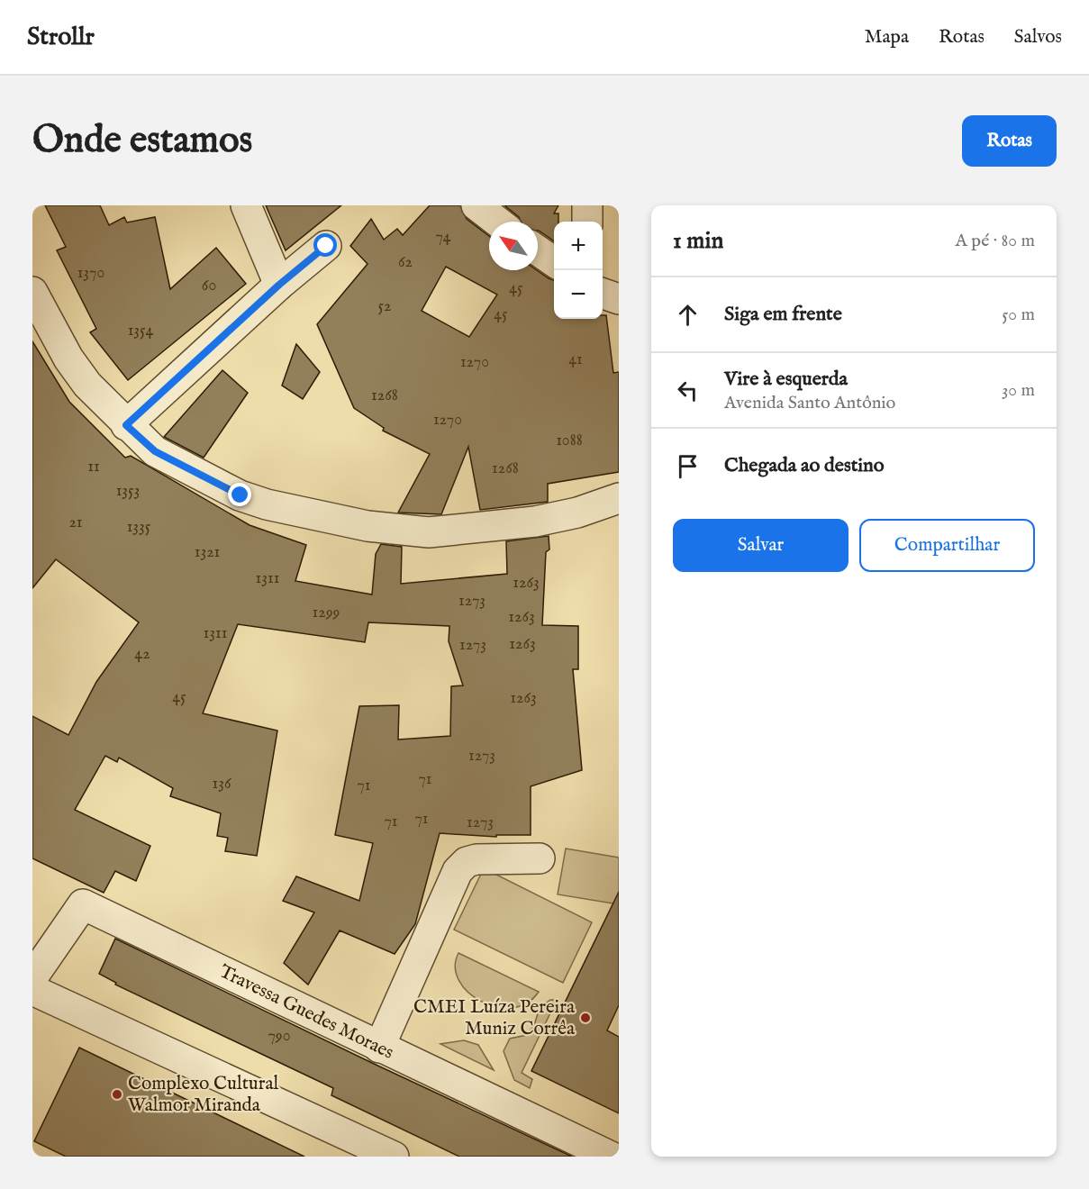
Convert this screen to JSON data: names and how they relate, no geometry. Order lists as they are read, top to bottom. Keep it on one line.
{"streets":{"street":["Travessa Guedes Moraes"]},"places":["CMEI Luíza Pereira Muniz Corrêa","Complexo Cultural Walmor Miranda"],"house_numbers":["74","62","1370","60","45","52","45","1354","41","1270","1268","1270","1088","11","1268","1353","21","1335","1321","1311","1263","1273","1299","1263","1311","1263","1273","42","45","1263","1273","71","136","71","71","71","1273","790"],"north":"top left","page":{"header":"Strollr","nav":["Mapa","Rotas","Salvos"],"buttons":["Rotas",["Salvar","Compartilhar"]],"title":"Onde estamos","heading":["1 min","A pé · 80 m"],"map_buttons":["+","−"],"list":[["Siga em frente","50 m"],["Vire à esquerda","Avenida Santo Antônio","30 m"],"Chegada ao destino"]}}
